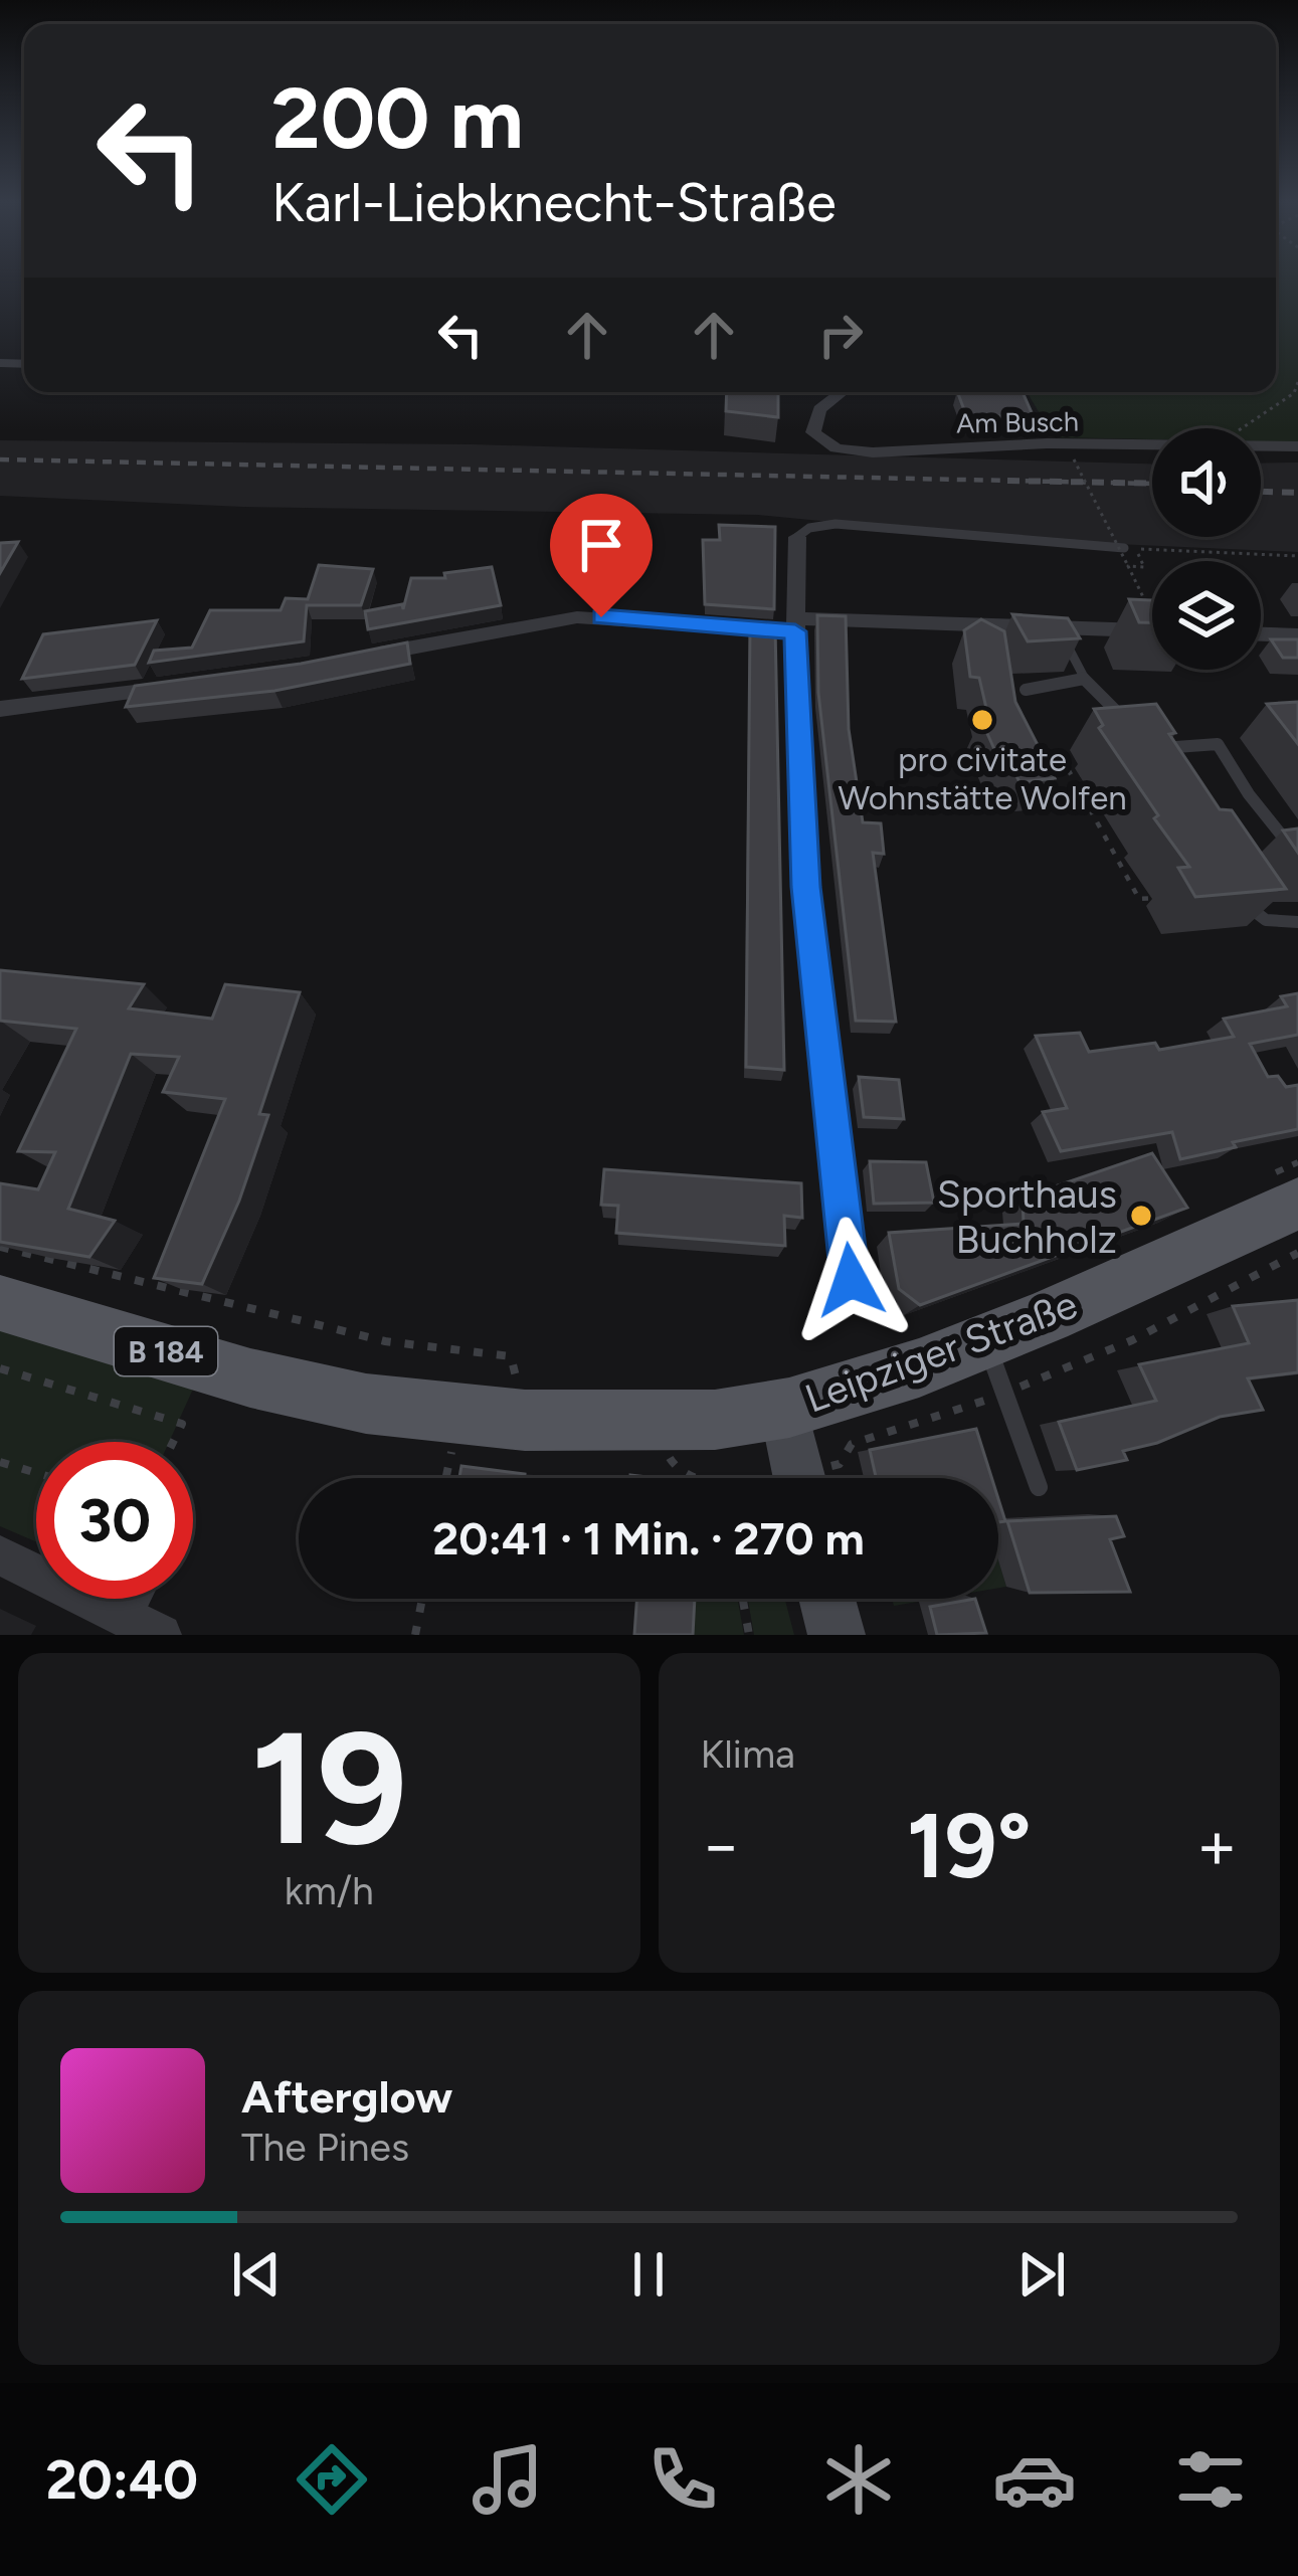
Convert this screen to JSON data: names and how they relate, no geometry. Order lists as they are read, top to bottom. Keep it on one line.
{"streets":{"main road":["B 184","Leipziger Straße"],"street":["Am Busch"]},"places":["pro civitate Wohnstätte Wolfen","Sporthaus Buchholz"],"page":{"turn":["200 m","Karl-Liebknecht-Straße"],"limit":"30","trip":"20:41 · 1 Min. · 270 m","tile":[["19","km/h"],"Klima"],"heat":["−","19°","+"],"song":["Afterglow","The Pines"],"tabs":"20:40"}}
